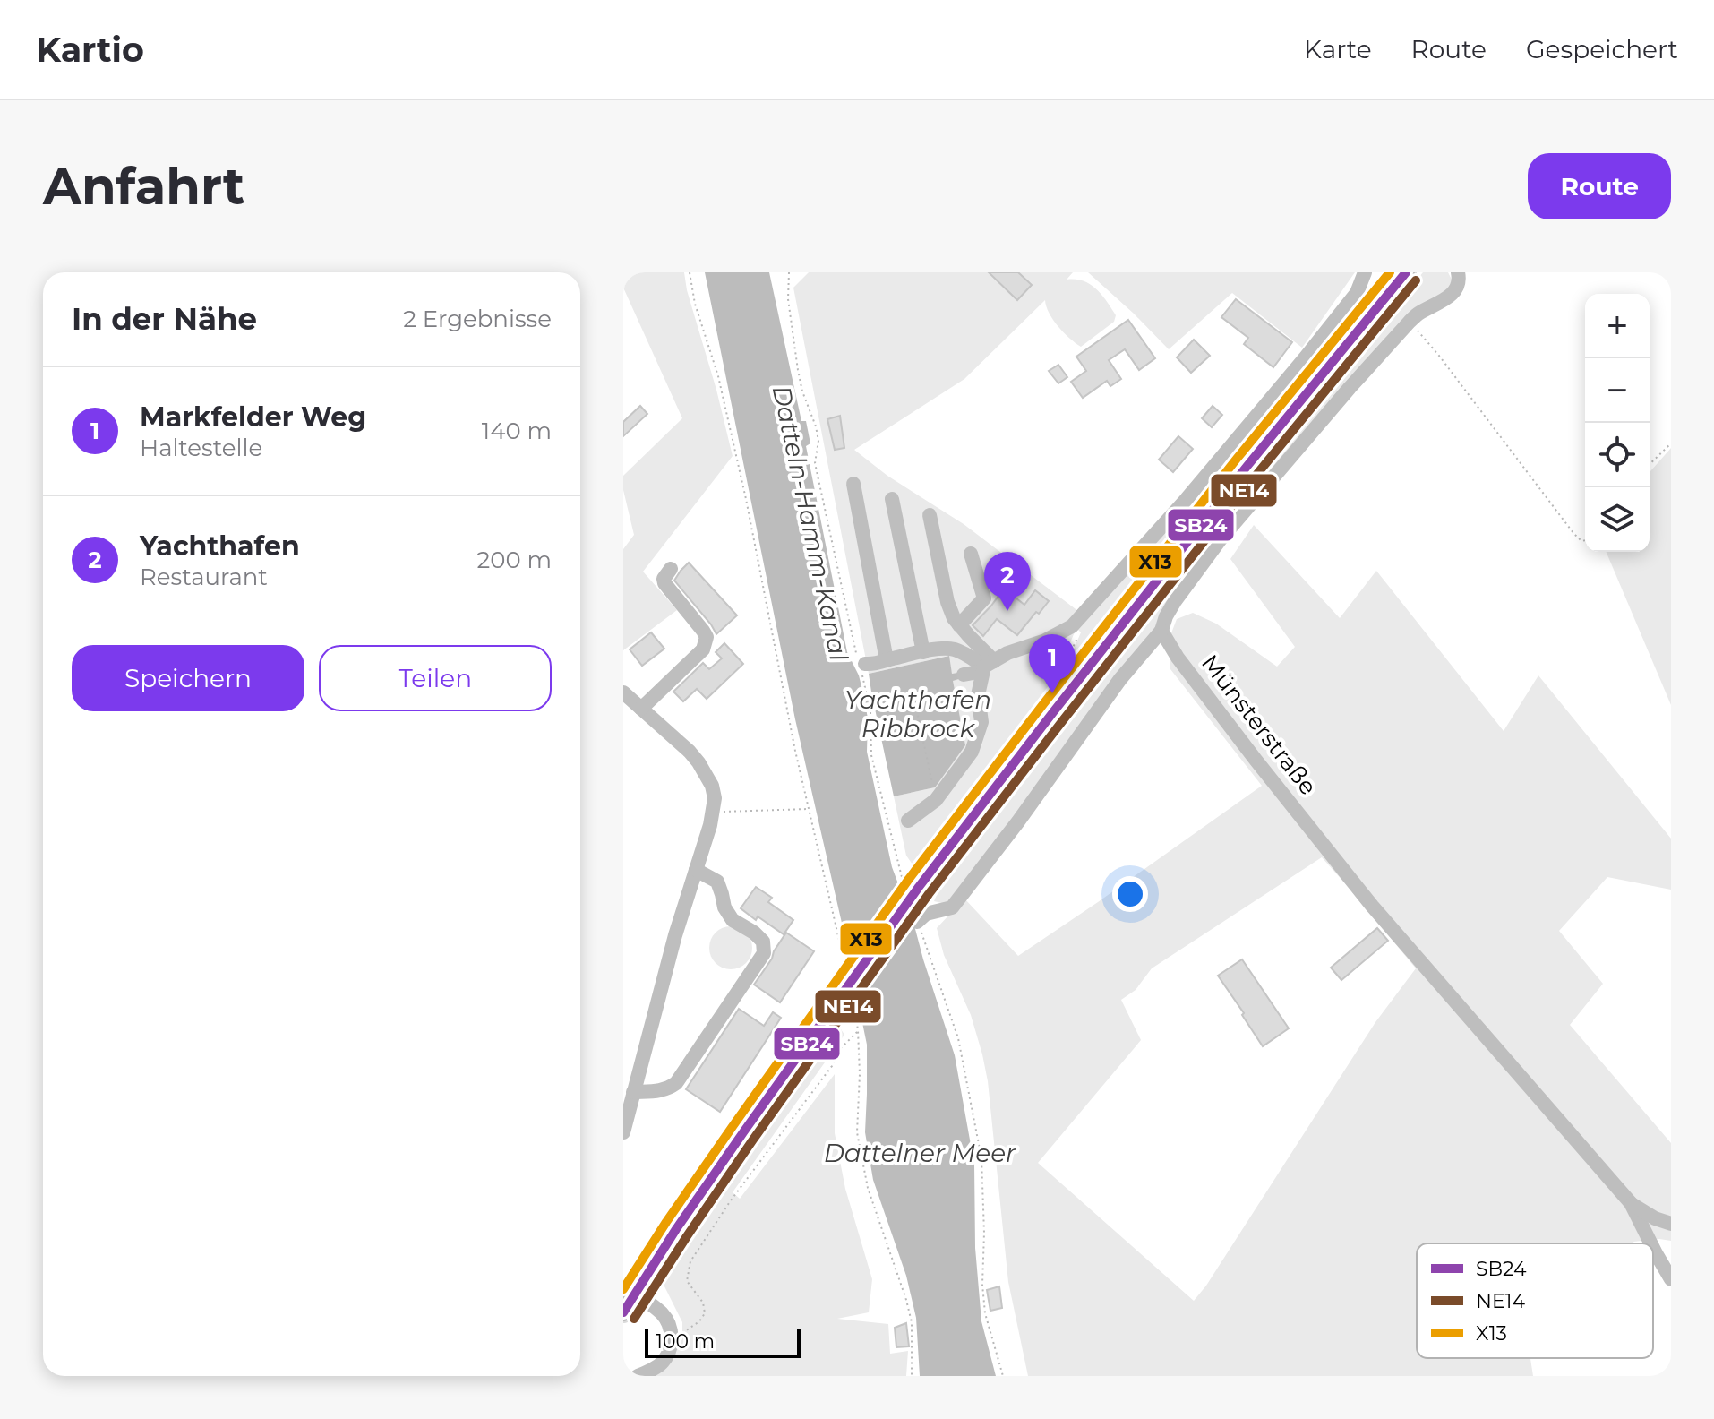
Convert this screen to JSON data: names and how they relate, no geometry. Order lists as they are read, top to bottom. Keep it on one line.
{"streets":{"street":["Münsterstraße"]},"water":["Datteln-Hamm-Kanal","Yachthafen Ribbrock","Dattelner Meer"],"lines":["transit line SB24","transit line X13","transit line NE14"],"legend":["SB24","NE14","X13"],"scale_bar":"100 m","page":{"header":"Kartio","nav":["Karte","Route","Gespeichert"],"buttons":["Route",["Speichern","Teilen"]],"title":"Anfahrt","heading":["In der Nähe","2 Ergebnisse"],"map_buttons":["+","−"],"list":[{"mark":"1","name":"Markfelder Weg","note":"Haltestelle","value":"140 m"},{"mark":"2","name":"Yachthafen","note":"Restaurant","value":"200 m"}],"pins":["2","1"],"scale":"100 m"}}
